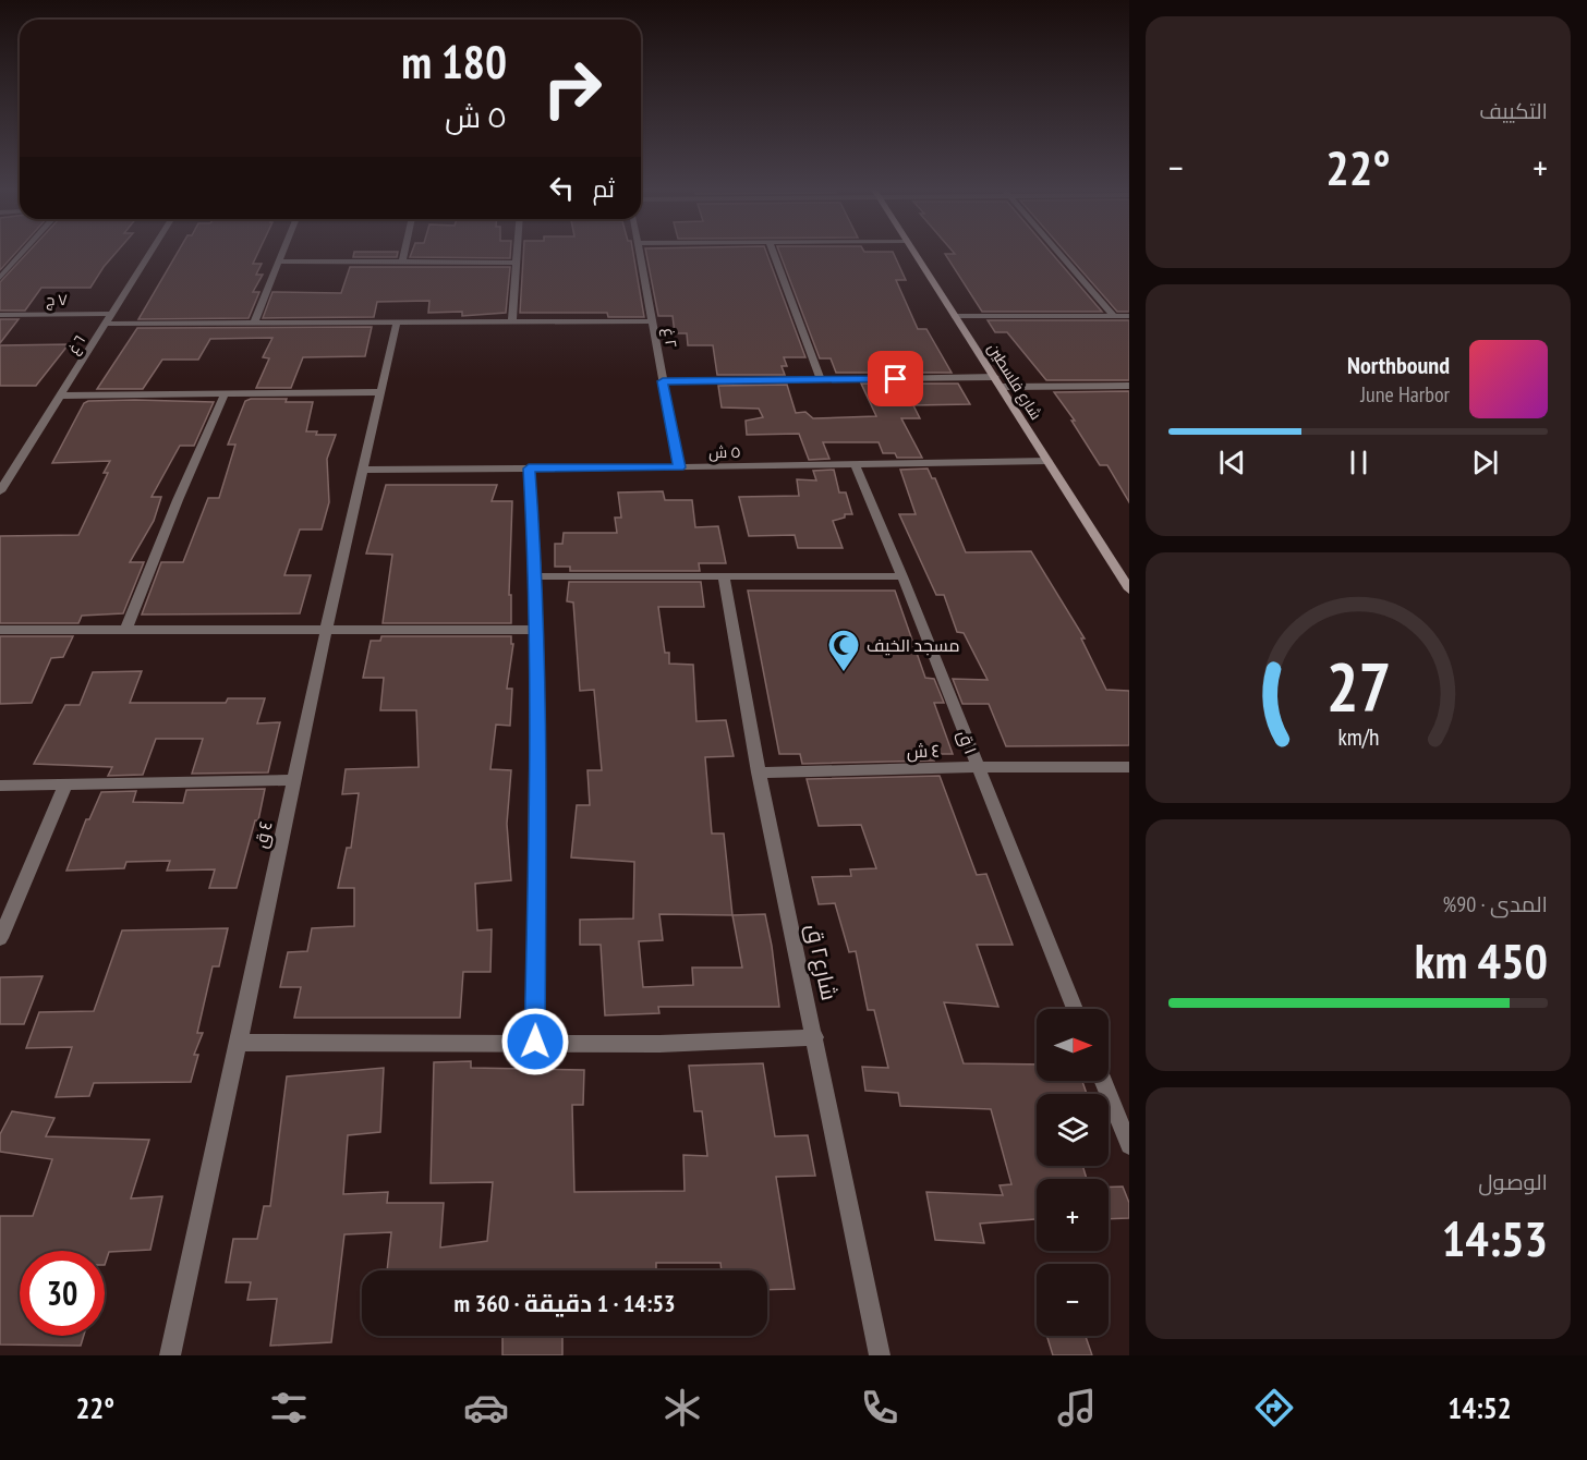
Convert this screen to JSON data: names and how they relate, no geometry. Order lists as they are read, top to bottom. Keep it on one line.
{"streets":{"street":["٧ ج","٢ غ","٦ غ","شارع فلسطين","٥ ش","١ ق","٤ ش","٤ ق","شارع٢ ق"]},"crossings":[["٧ ج","٦ غ"],["٢ غ","٥ ش"],["شارع فلسطين","٥ ش"],["٥ ش","١ ق"],["٥ ش","٤ ق"],["١ ق","٤ ش"],["٤ ش","شارع٢ ق"]],"places":{"mosque":["مسجد الخيف"]},"north":"right","page":{"tile":["التكييف",["المدى · 90%","450 km"],["الوصول","14:53"]],"turn":["180 m","٥ ش"],"heat":["−","22°","+"],"then":"ثم","song":["Northbound","June Harbor"],"map_buttons":["+","−"],"limit":"30","trip":"14:53 · 1 دقيقة · 360 m","tabs":["14:52","22°"],"gauge":["27","km/h"]}}
